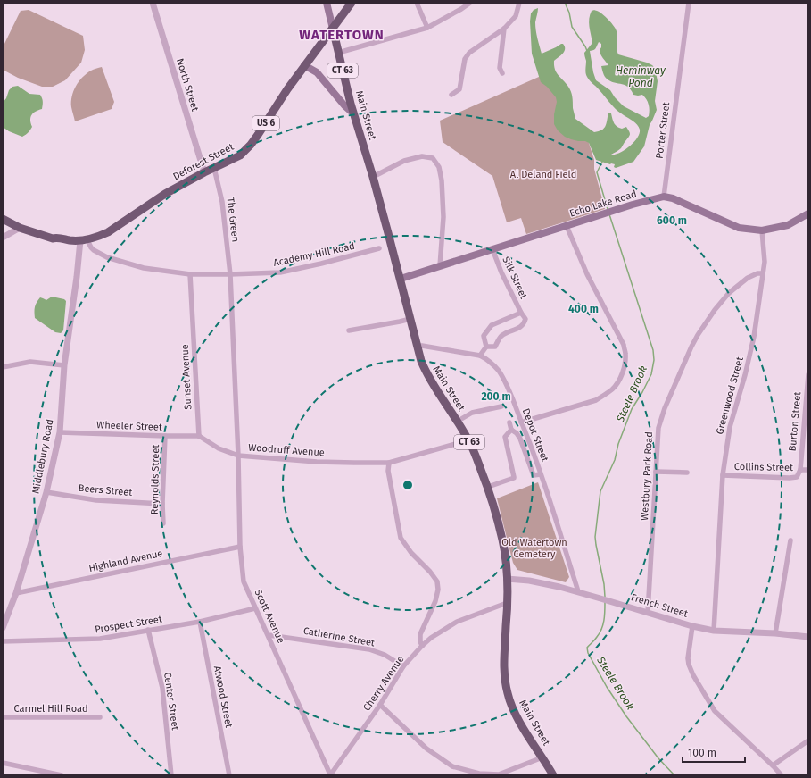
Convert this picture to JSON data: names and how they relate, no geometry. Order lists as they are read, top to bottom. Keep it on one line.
{"streets":{"main road":["CT 63","Main Street","US 6","Deforest Street","Echo Lake Road"],"street":["North Street","Porter Street","The Green","Academy Hill Road","Silk Street","Sunset Avenue","Greenwood Street","Burton Street","Wheeler Street","Depot Street","Woodruff Avenue","Middlebury Road","Collins Street","Westbury Park Road","Reynolds Street","Beers Street","Highland Avenue","French Street","Scott Avenue","Prospect Street","Catherine Street","Cherry Avenue","Atwood Street","Center Street","Carmel Hill Road"]},"crossings":[["North Street","Deforest Street"],["Main Street","US 6"],["Main Street","Deforest Street"],["Main Street","Echo Lake Road"],["Main Street","Depot Street"],["Main Street","Woodruff Avenue"],["Main Street","French Street"],["Main Street","Cherry Avenue"],["US 6","Deforest Street"],["US 6","Academy Hill Road"],["US 6","Middlebury Road"],["Porter Street","Echo Lake Road"],["Deforest Street","The Green"],["Echo Lake Road","Silk Street"],["The Green","Academy Hill Road"],["The Green","Woodruff Avenue"],["Academy Hill Road","Sunset Avenue"],["Academy Hill Road","Woodruff Avenue"],["Silk Street","Depot Street"],["Sunset Avenue","Wheeler Street"],["Greenwood Street","Collins Street"],["Greenwood Street","Westbury Park Road"],["Greenwood Street","French Street"],["Burton Street","Collins Street"],["Wheeler Street","Middlebury Road"],["Wheeler Street","Reynolds Street"],["Depot Street","French Street"],["Woodruff Avenue","Scott Avenue"],["Middlebury Road","Beers Street"],["Middlebury Road","Highland Avenue"],["Westbury Park Road","French Street"],["Reynolds Street","Beers Street"],["Highland Avenue","Scott Avenue"],["Scott Avenue","Prospect Street"],["Scott Avenue","Catherine Street"],["Scott Avenue","Cherry Avenue"],["Prospect Street","Atwood Street"],["Prospect Street","Center Street"],["Catherine Street","Cherry Avenue"]],"districts":["WATERTOWN"],"water":["Heminway Pond","Steele Brook"],"parks":["Al Deland Field","Old Watertown Cemetery"],"scale_bar":"100 m","rings":["600 m","400 m","200 m"]}
